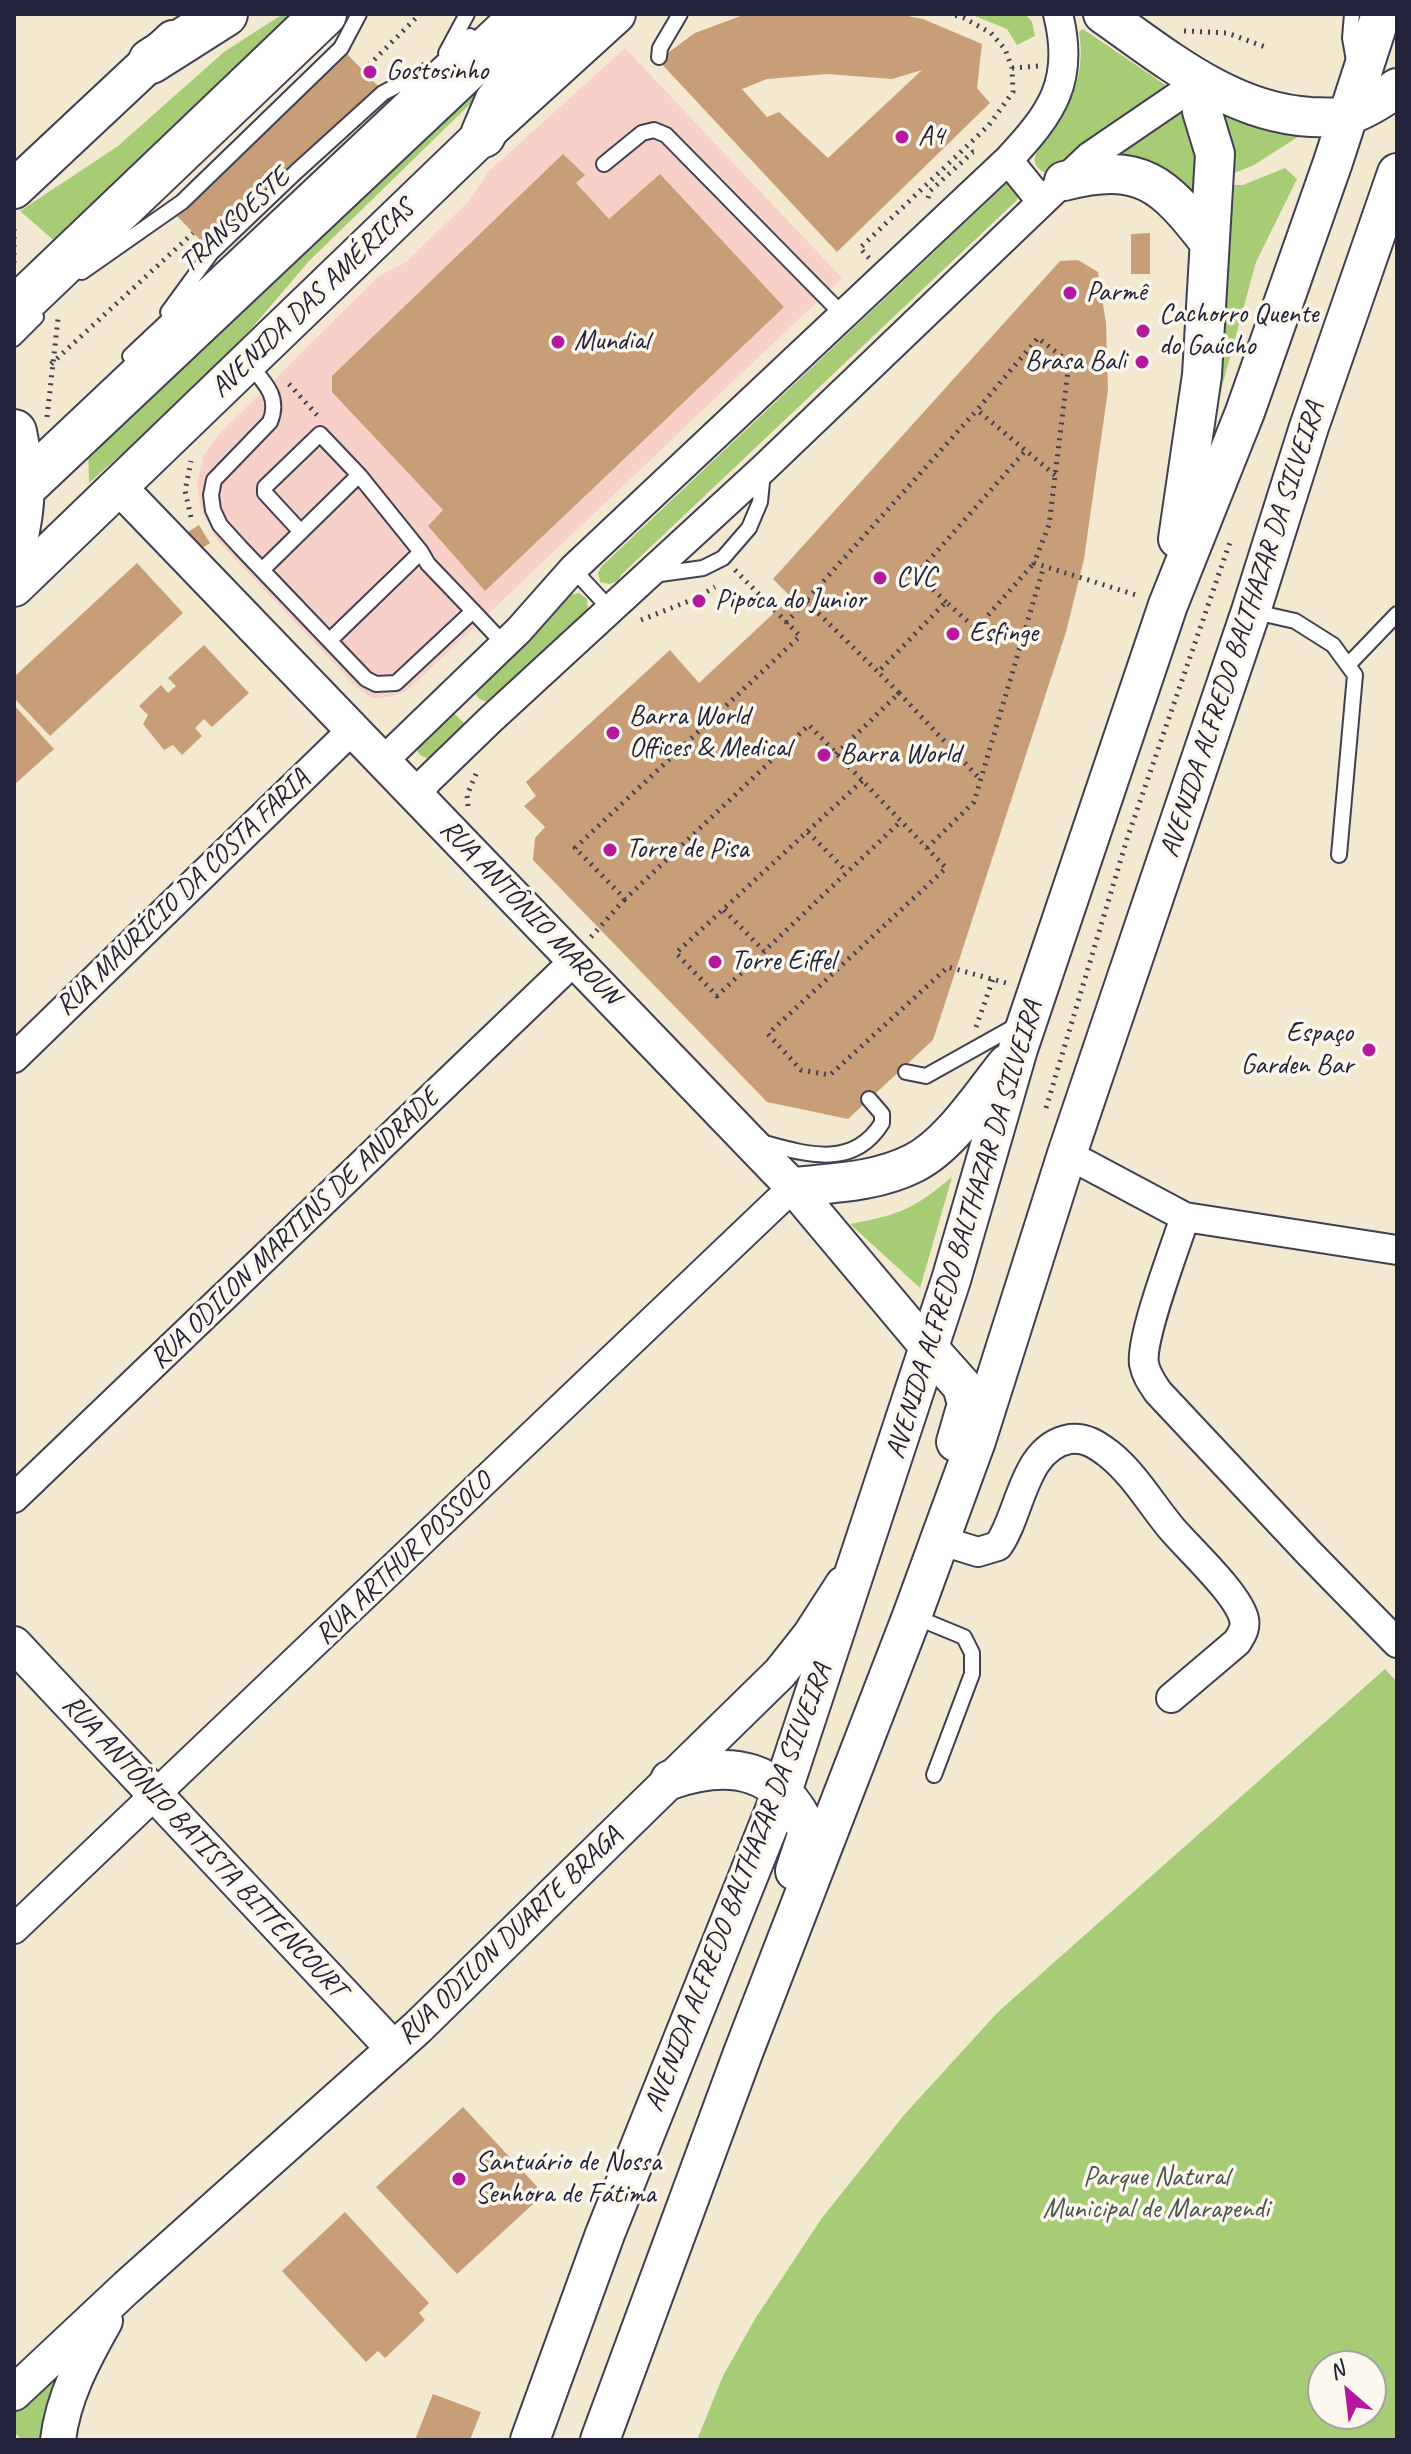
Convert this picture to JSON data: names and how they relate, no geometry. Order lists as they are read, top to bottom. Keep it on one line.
{"streets":{"main road":["AVENIDA DAS AMÉRICAS","AVENIDA ALFREDO BALTHAZAR DA SILVEIRA"],"street":["RUA MAURÍCIO DA COSTA FARIA","RUA ANTÔNIO MAROUN","RUA ODILON MARTINS DE ANDRADE","RUA ARTHUR POSSOLO","RUA ANTÔNIO BATISTA BITTENCOURT","RUA ODILON DUARTE BRAGA"]},"crossings":[["AVENIDA DAS AMÉRICAS","RUA ANTÔNIO MAROUN"],["AVENIDA ALFREDO BALTHAZAR DA SILVEIRA","RUA ANTÔNIO MAROUN"],["AVENIDA ALFREDO BALTHAZAR DA SILVEIRA","RUA ODILON DUARTE BRAGA"],["RUA MAURÍCIO DA COSTA FARIA","RUA ANTÔNIO MAROUN"],["RUA ANTÔNIO MAROUN","RUA ODILON MARTINS DE ANDRADE"],["RUA ANTÔNIO MAROUN","RUA ARTHUR POSSOLO"],["RUA ARTHUR POSSOLO","RUA ANTÔNIO BATISTA BITTENCOURT"],["RUA ANTÔNIO BATISTA BITTENCOURT","RUA ODILON DUARTE BRAGA"]],"parks":["Parque Natural Municipal de Marapendi"],"places":["Gostosinho","A4","Parmê","Cachorro Quente do Gaúcho","Mundial","Brasa Bali","CVC","Pipoca do Junior","Esfinge","Barra World Offices & Medical","Barra World","Torre de Pisa","Torre Eiffel","Espaço Garden Bar","Santuário de Nossa Senhora de Fátima"],"north":"top left"}
